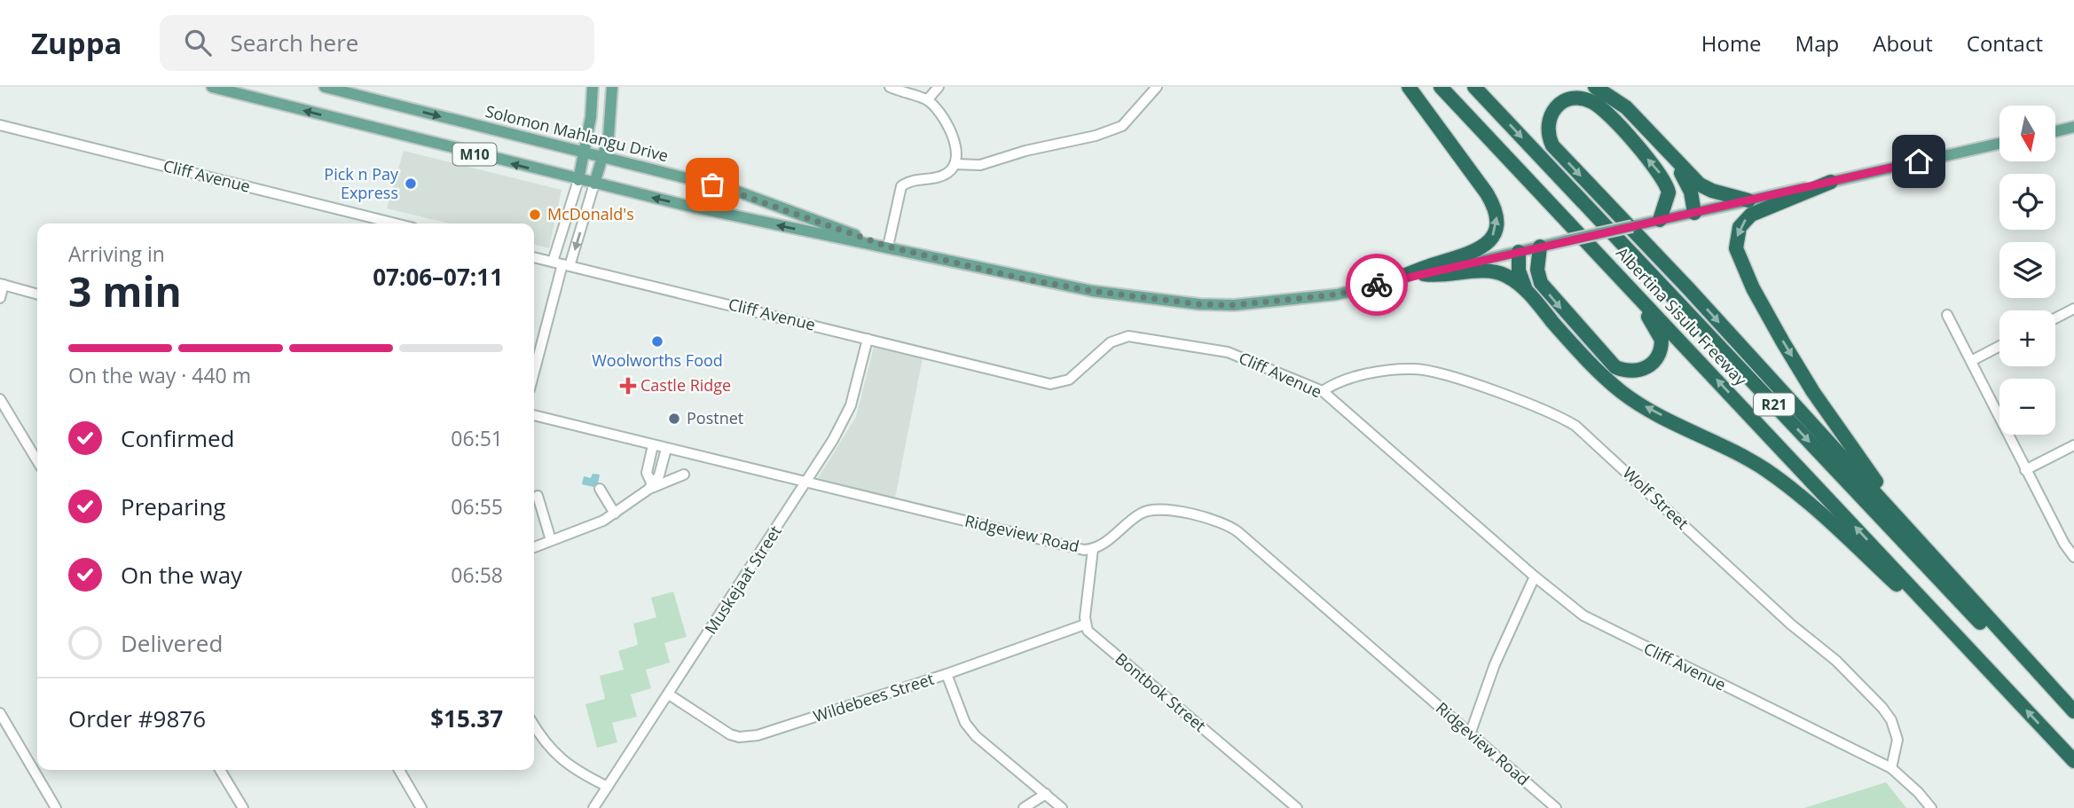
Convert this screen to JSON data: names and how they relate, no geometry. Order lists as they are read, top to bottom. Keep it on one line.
{"streets":{"highway":["Albertina Sisulu Freeway","R21"],"main road":["Solomon Mahlangu Drive","M10"],"street":["Cliff Avenue","Wolf Street","Ridgeview Road","Muskejaat Street","Bontbok Street","Wildebees Street"]},"crossings":[["Cliff Avenue","Wolf Street"],["Cliff Avenue","Muskejaat Street"],["Ridgeview Road","Muskejaat Street"],["Muskejaat Street","Wildebees Street"],["Bontbok Street","Wildebees Street"]],"places":{"other":["Pick n Pay Express","McDonald's","Woolworths Food","Postnet"],"health":["Castle Ridge"]},"north":"bottom","page":{"header":"Zuppa","search":"Search here","nav":["Home","Map","About","Contact"],"map_buttons":["+","−"],"heading":["3 min","Arriving in","07:06–07:11"],"panel":["Order #9876","$15.37"],"bar":"On the way · 440 m","list":[["Confirmed","06:51"],["Preparing","06:55"],["On the way","06:58"],"Delivered"]}}
